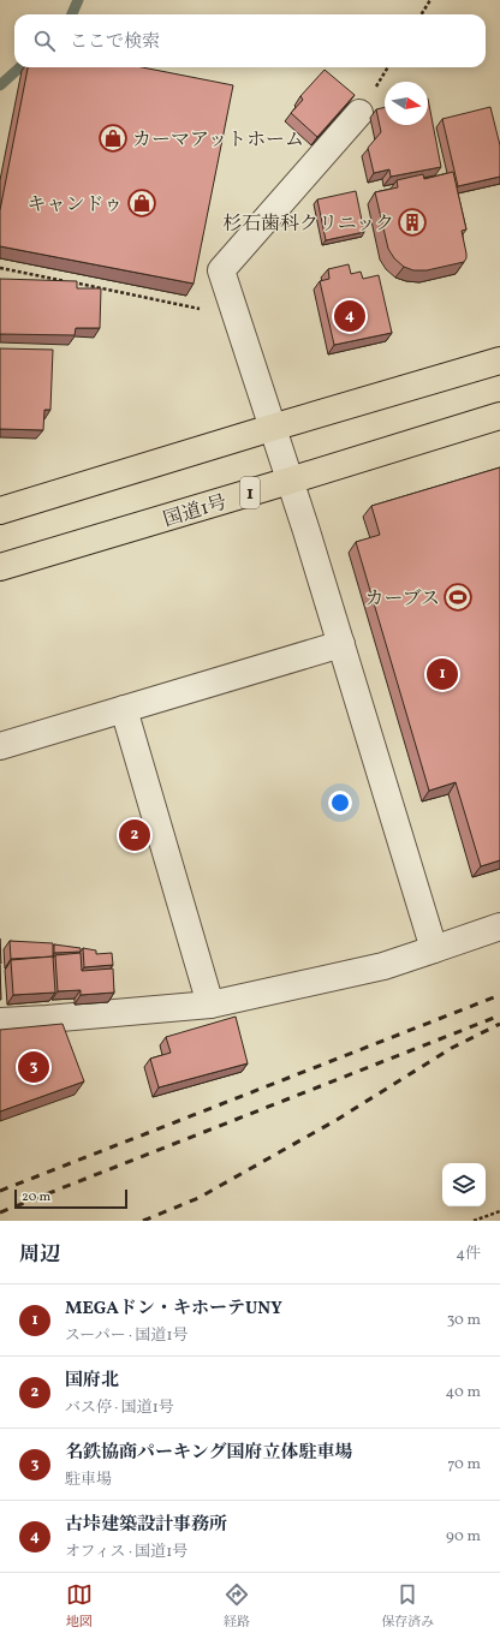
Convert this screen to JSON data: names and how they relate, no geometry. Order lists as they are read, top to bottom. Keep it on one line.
{"streets":{"highway":["1","国道1号"]},"places":{"shop":["カーマアットホーム","キャンドゥ"],"building":["杉石歯科クリニック"],"sports":["カーブス"]},"scale_bar":"20 m","north":"right","page":{"search":"ここで検索","pins":["4","1","2","3"],"scale":"20 m","heading":["周辺","4件"],"list":[{"mark":"1","name":"MEGAドン・キホーテUNY","note":"スーパー · 国道1号","value":"30 m"},{"mark":"2","name":"国府北","note":"バス停 · 国道1号","value":"40 m"},{"mark":"3","name":"名鉄協商パーキング国府立体駐車場","note":"駐車場","value":"70 m"},{"mark":"4","name":"古垰建築設計事務所","note":"オフィス · 国道1号","value":"90 m"}],"nav":["地図","経路","保存済み"]}}
